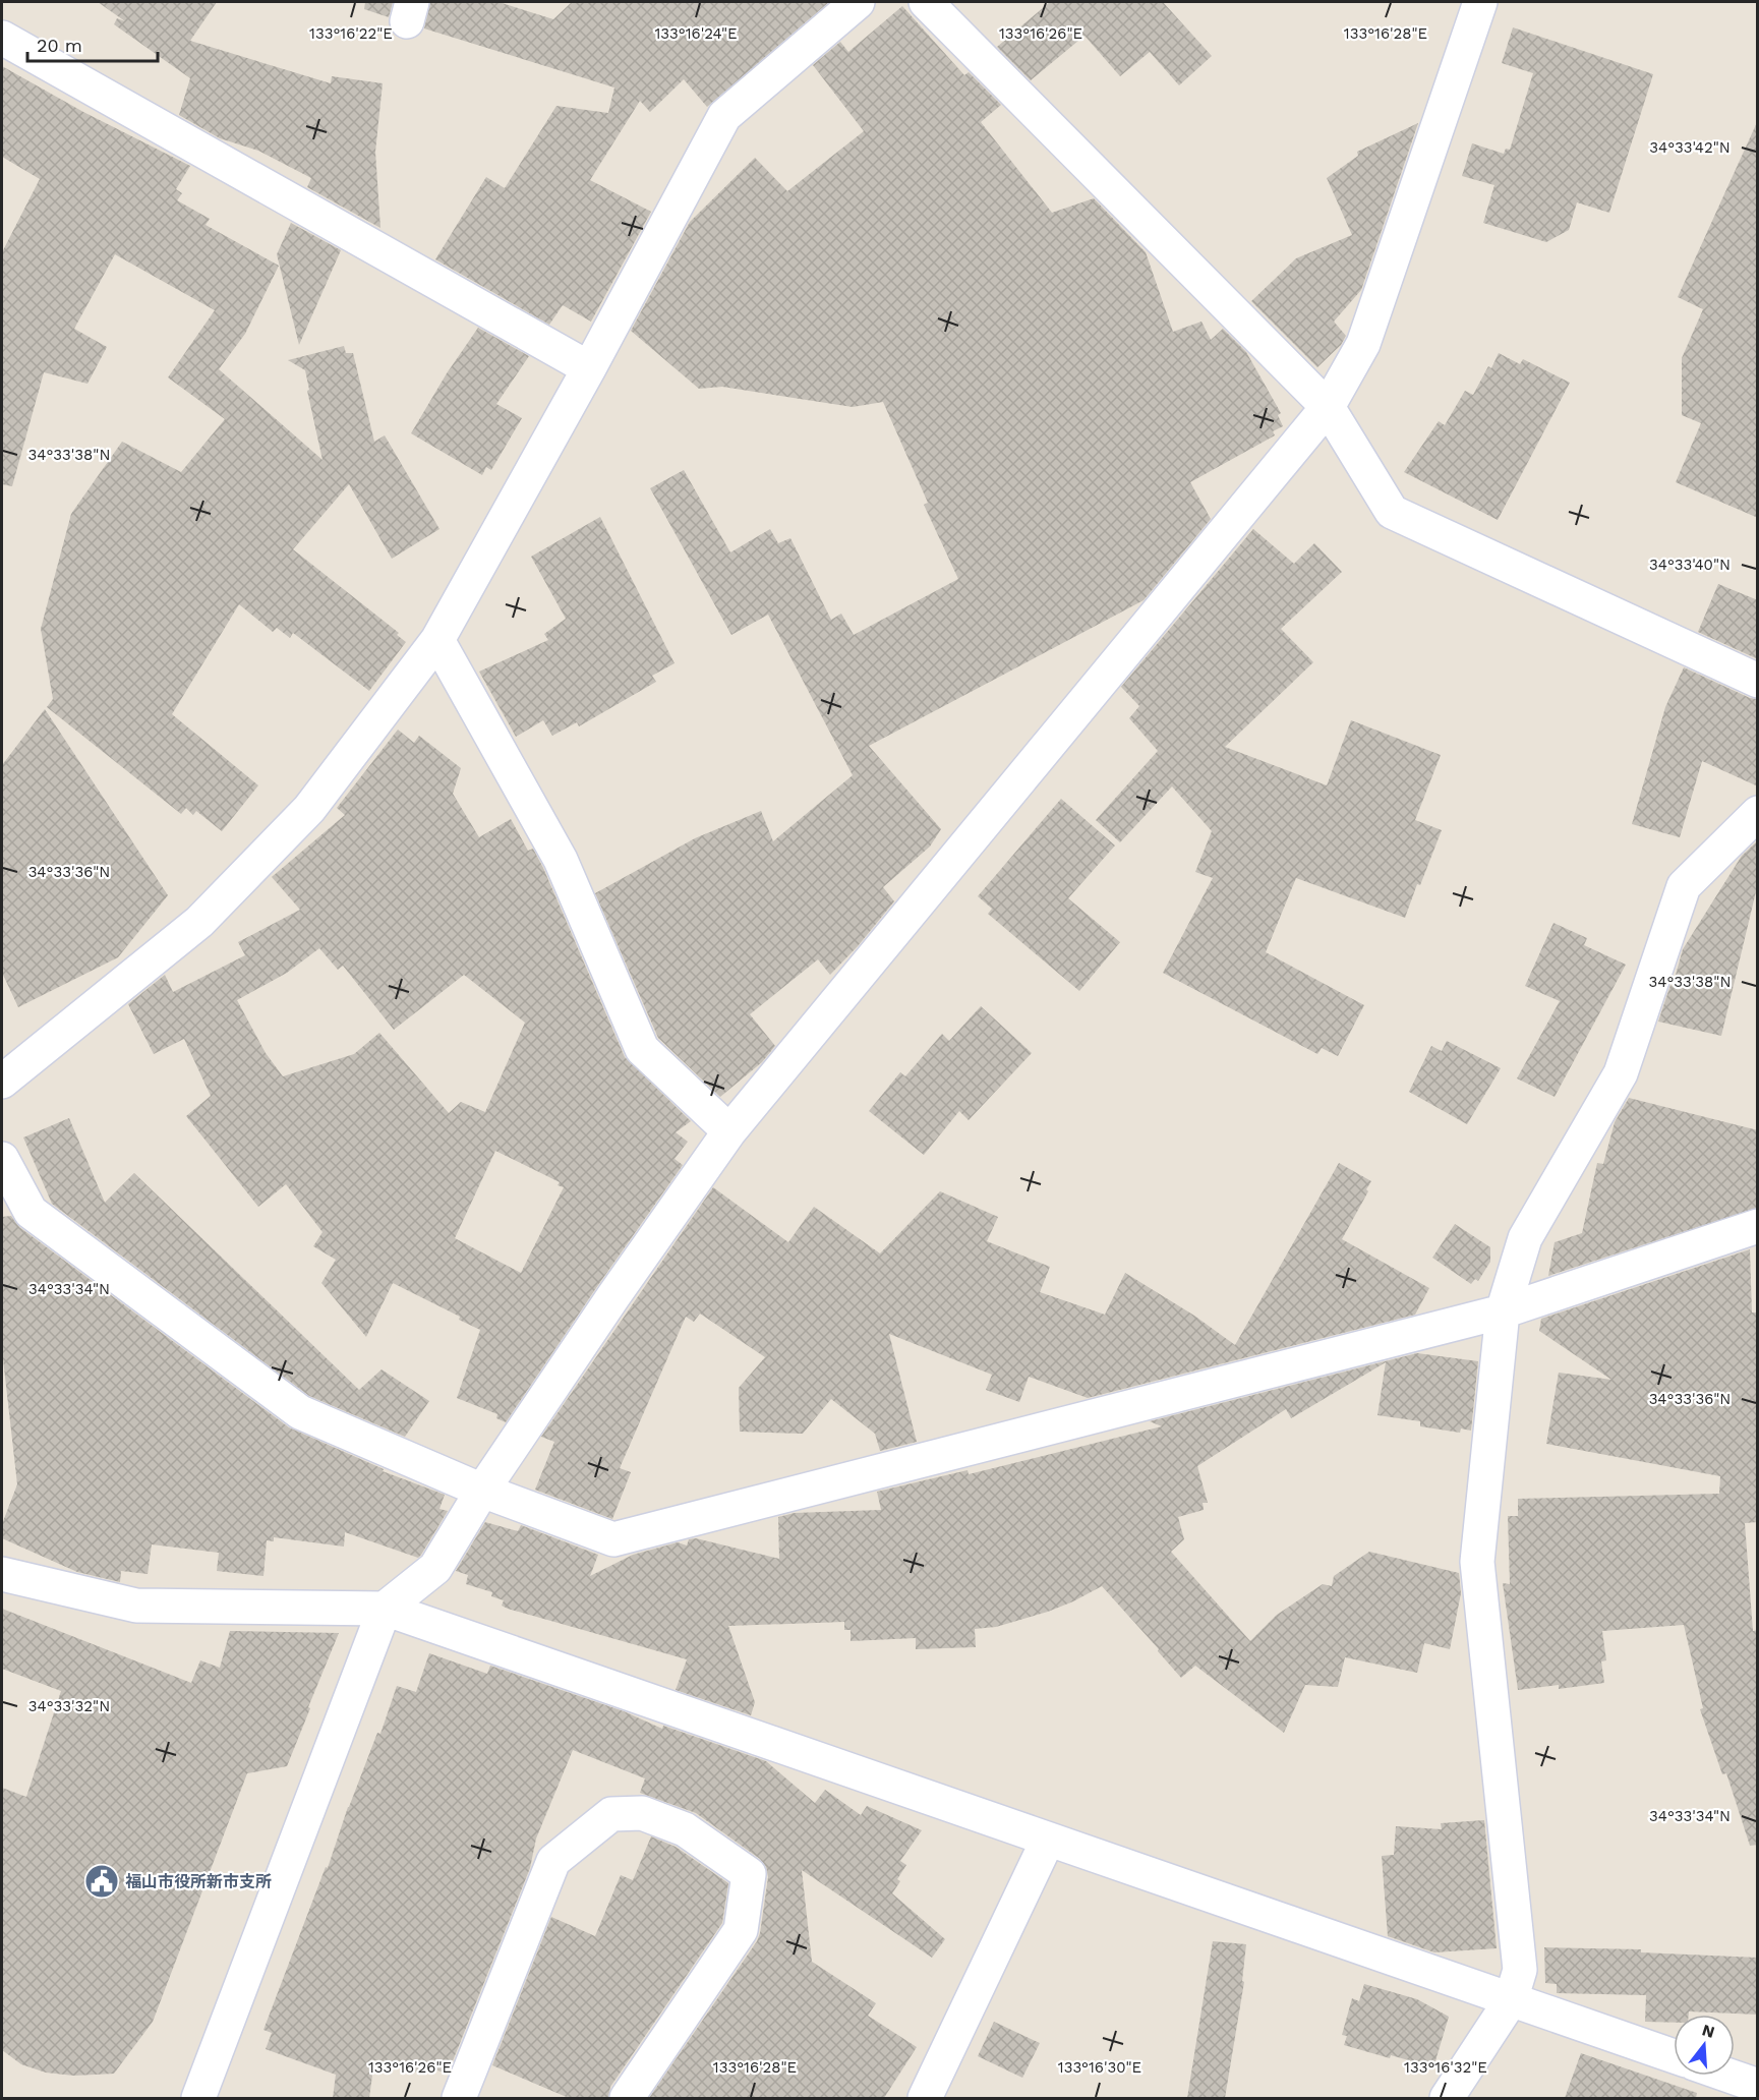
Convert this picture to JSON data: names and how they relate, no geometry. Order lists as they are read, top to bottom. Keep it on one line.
{"places":{"public building":["福山市役所新市支所"]},"scale_bar":"20 m","north":"top","coordinates":["133°16'22\"E","133°16'24\"E","133°16'26\"E","133°16'28\"E","34°33'42\"N","34°33'38\"N","34°33'40\"N","34°33'36\"N","34°33'34\"N","34°33'32\"N","133°16'30\"E","133°16'32\"E"]}
